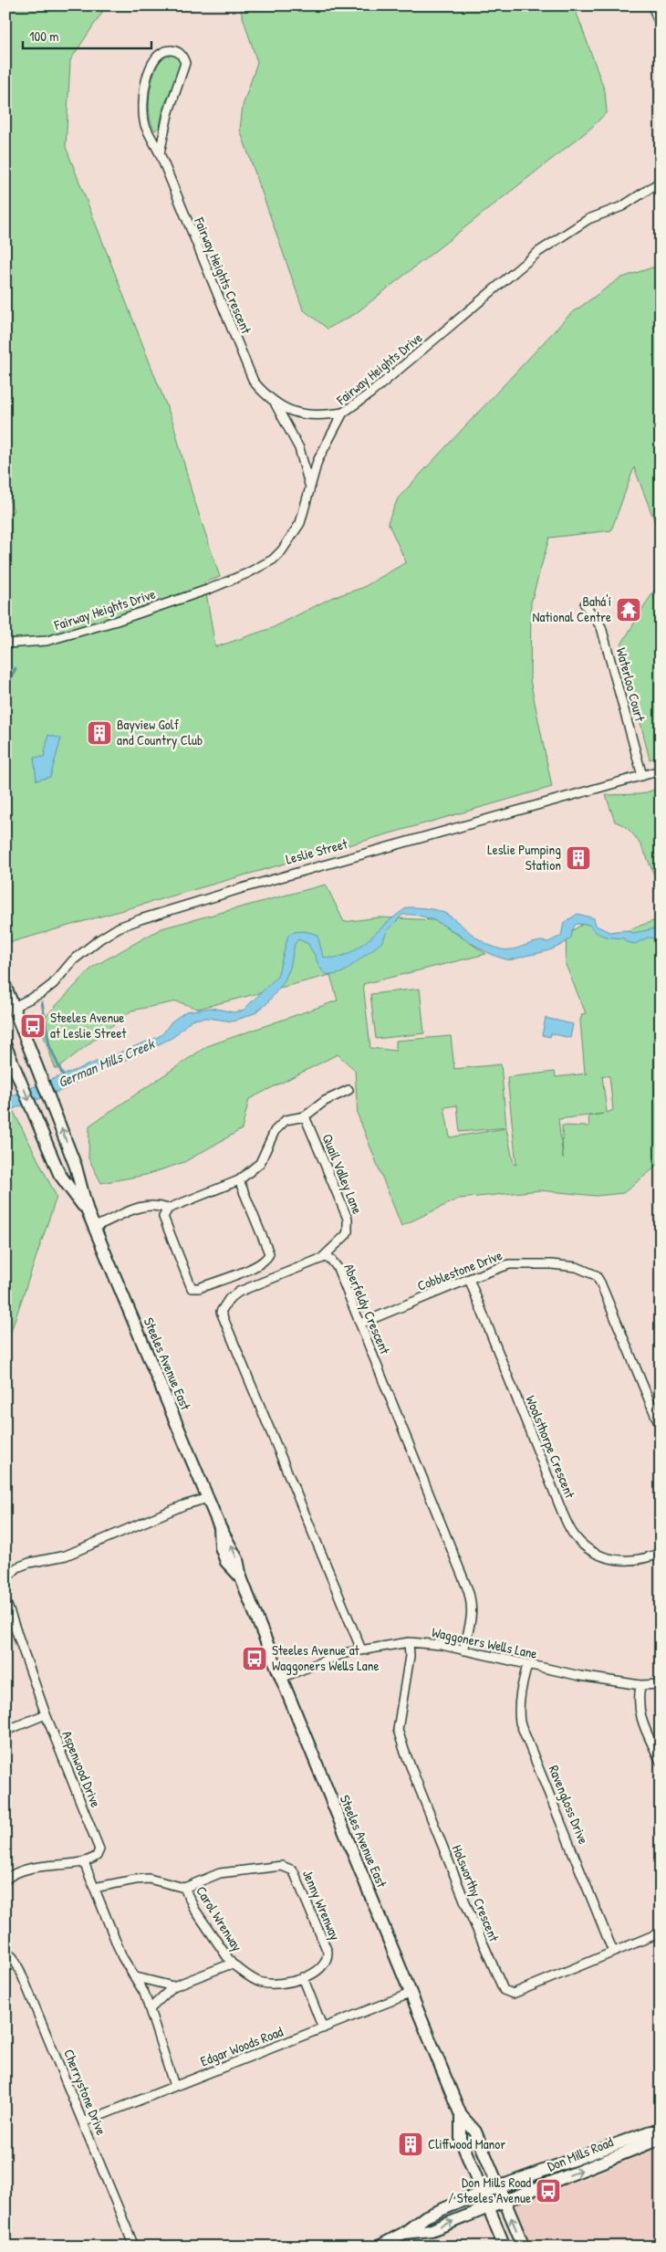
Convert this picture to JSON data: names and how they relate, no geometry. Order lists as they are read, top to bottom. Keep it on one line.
{"streets":{"main road":["Steeles Avenue East","Don Mills Road"],"street":["Fairway Heights Crescent","Fairway Heights Drive","Waterloo Court","Leslie Street","Quail Valley Lane","Cobblestone Drive","Aberfeldy Crescent","Woolsthorpe Crescent","Waggoners Wells Lane","Aspenwood Drive","Ravengloss Drive","Holsworthy Crescent","Jenny Wrenway","Carol Wrenway","Edgar Woods Road","Cherrystone Drive"]},"crossings":[["Fairway Heights Crescent","Fairway Heights Drive"],["Waterloo Court","Leslie Street"],["Leslie Street","Steeles Avenue East"],["Quail Valley Lane","Aberfeldy Crescent"],["Cobblestone Drive","Aberfeldy Crescent"],["Cobblestone Drive","Woolsthorpe Crescent"],["Aberfeldy Crescent","Waggoners Wells Lane"],["Steeles Avenue East","Waggoners Wells Lane"],["Steeles Avenue East","Edgar Woods Road"],["Steeles Avenue East","Don Mills Road"],["Waggoners Wells Lane","Ravengloss Drive"],["Waggoners Wells Lane","Holsworthy Crescent"],["Ravengloss Drive","Holsworthy Crescent"],["Jenny Wrenway","Carol Wrenway"],["Edgar Woods Road","Cherrystone Drive"]],"water":["German Mills Creek"],"places":{"temple":["Bahá'í National Centre"],"building":["Bayview Golf and Country Club","Leslie Pumping Station","Cliffwood Manor"],"bus stop":["Steeles Avenue at Leslie Street","Steeles Avenue at Waggoners Wells Lane","Don Mills Road / Steeles Avenue"]},"scale_bar":"100 m"}
